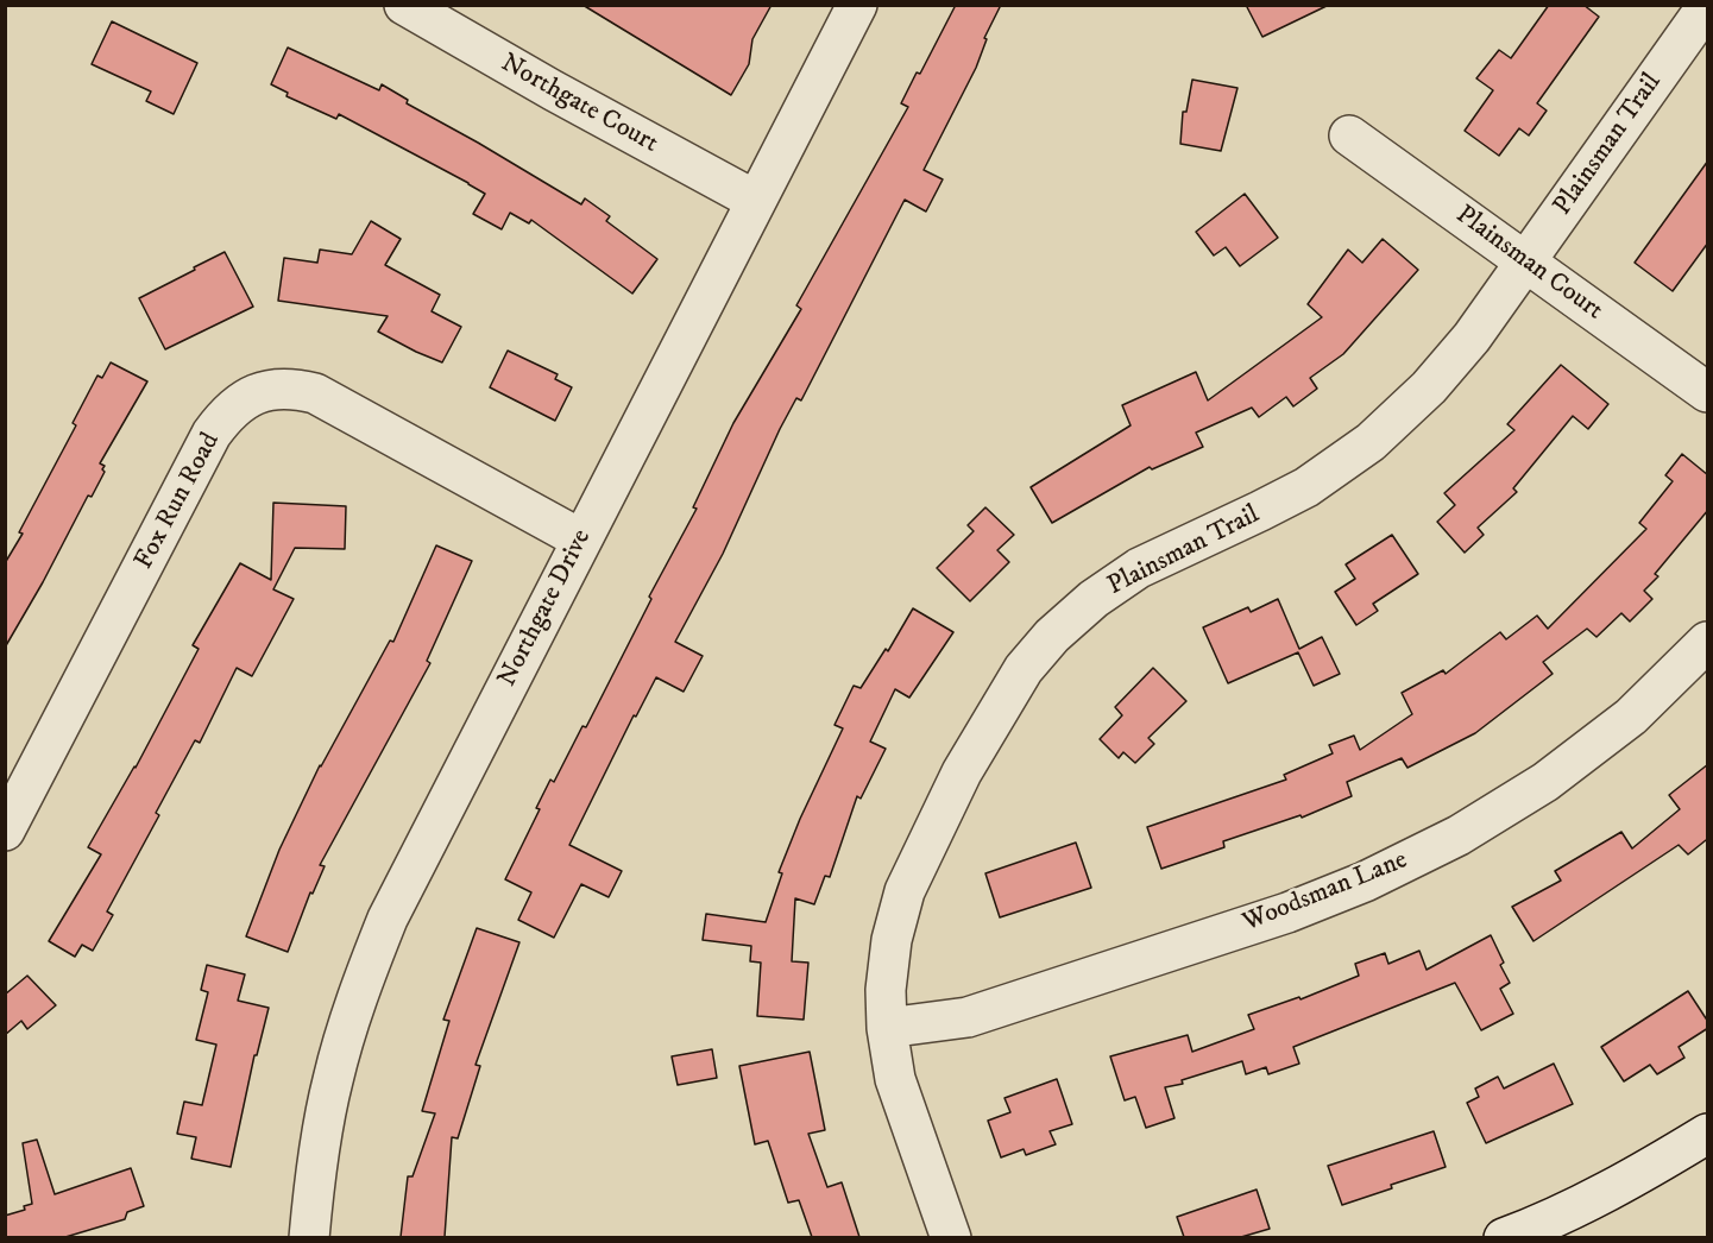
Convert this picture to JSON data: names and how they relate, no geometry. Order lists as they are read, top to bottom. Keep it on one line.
{"streets":{"street":["Northgate Court","Plainsman Trail","Plainsman Court","Fox Run Road","Northgate Drive","Woodsman Lane"]},"crossings":[["Northgate Court","Northgate Drive"],["Plainsman Trail","Plainsman Court"],["Plainsman Trail","Woodsman Lane"],["Fox Run Road","Northgate Drive"]]}
